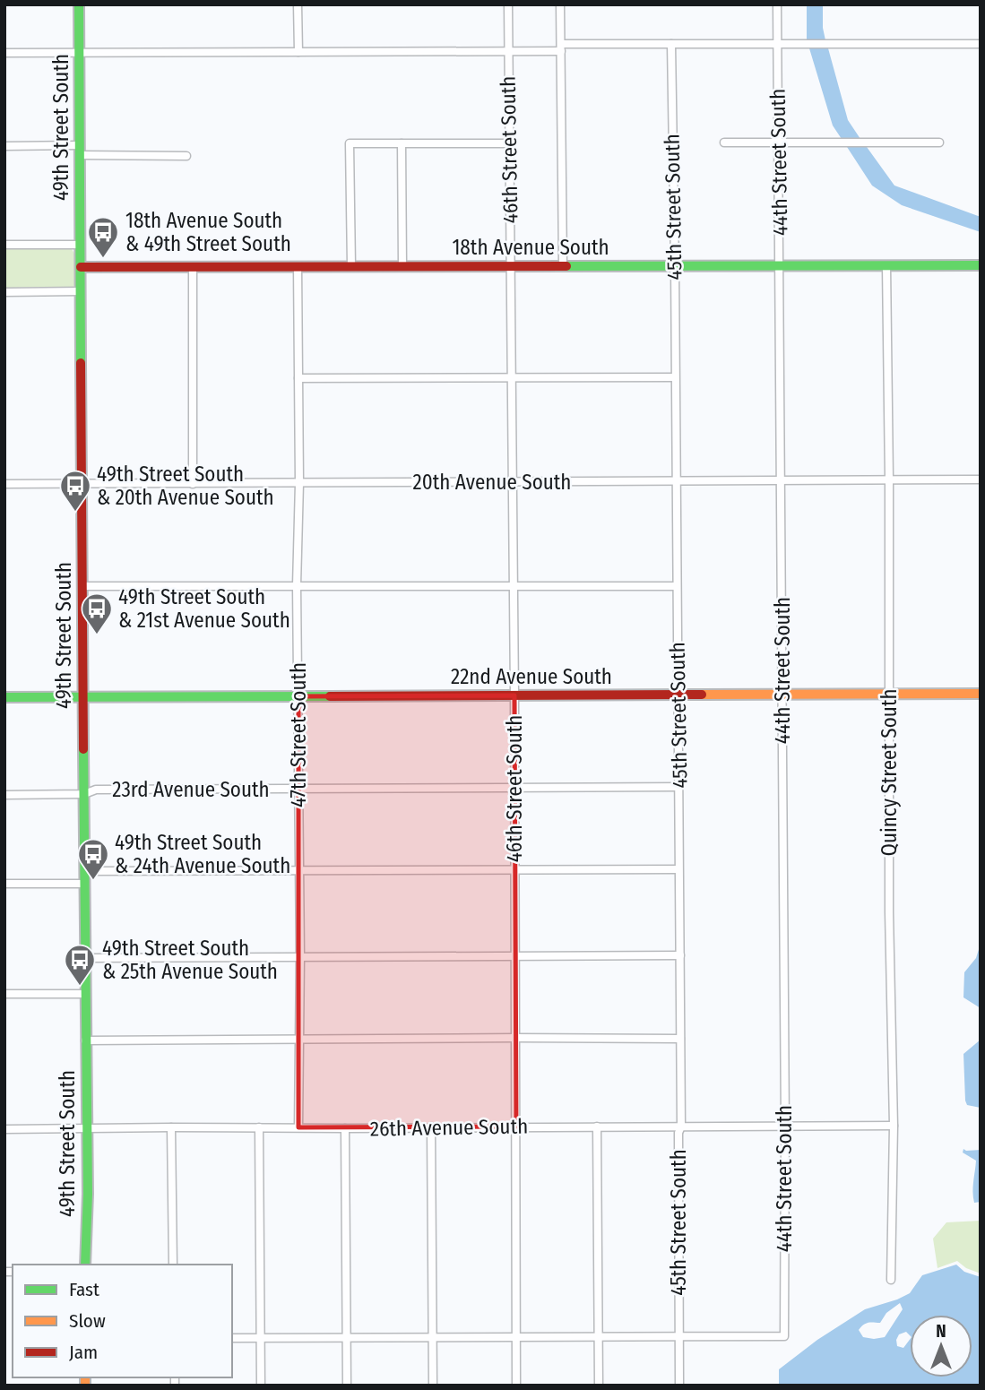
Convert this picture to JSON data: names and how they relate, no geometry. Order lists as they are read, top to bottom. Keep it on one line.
{"streets":{"main road":["49th Street South","18th Avenue South","22nd Avenue South"],"street":["46th Street South","44th Street South","45th Street South","20th Avenue South","47th Street South","Quincy Street South","23rd Avenue South","26th Avenue South"]},"crossings":[["49th Street South","18th Avenue South"],["49th Street South","20th Avenue South"],["49th Street South","22nd Avenue South"],["49th Street South","23rd Avenue South"],["49th Street South","26th Avenue South"],["46th Street South","18th Avenue South"],["46th Street South","20th Avenue South"],["46th Street South","22nd Avenue South"],["46th Street South","23rd Avenue South"],["46th Street South","26th Avenue South"],["44th Street South","45th Street South"],["44th Street South","18th Avenue South"],["44th Street South","20th Avenue South"],["44th Street South","22nd Avenue South"],["44th Street South","26th Avenue South"],["45th Street South","18th Avenue South"],["45th Street South","20th Avenue South"],["45th Street South","22nd Avenue South"],["45th Street South","23rd Avenue South"],["45th Street South","26th Avenue South"],["18th Avenue South","47th Street South"],["18th Avenue South","Quincy Street South"],["20th Avenue South","47th Street South"],["20th Avenue South","Quincy Street South"],["22nd Avenue South","47th Street South"],["22nd Avenue South","Quincy Street South"],["47th Street South","23rd Avenue South"],["47th Street South","26th Avenue South"],["Quincy Street South","26th Avenue South"]],"places":{"bus stop":["18th Avenue South & 49th Street South","49th Street South & 20th Avenue South","49th Street South & 21st Avenue South","49th Street South & 24th Avenue South","49th Street South & 25th Avenue South"]},"legend":["Fast","Slow","Jam"],"north":"top"}
